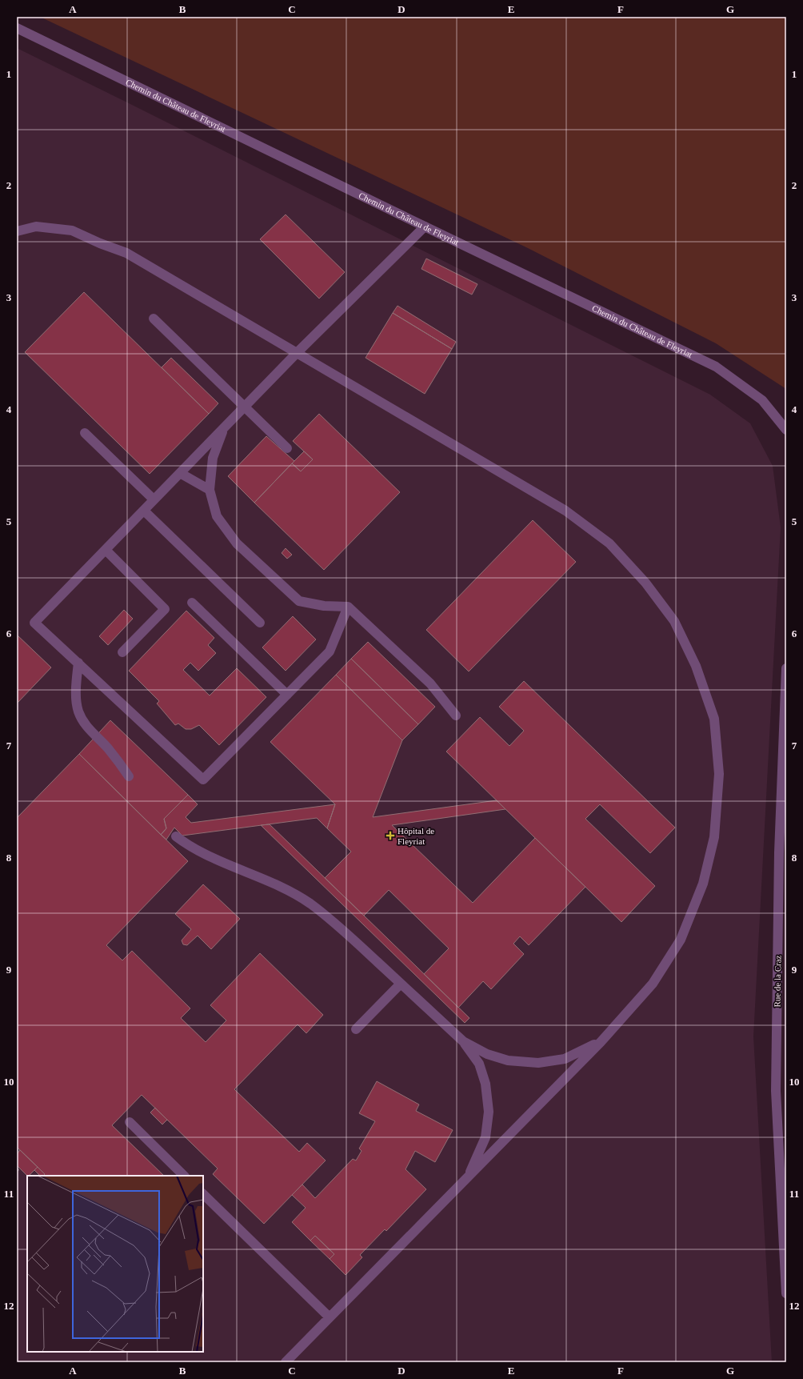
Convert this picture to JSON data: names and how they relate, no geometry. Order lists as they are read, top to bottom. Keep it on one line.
{"streets":{"street":["Chemin du Château de Fleyriat","Rue de la Craz"]},"places":{"health":["Hôpital de Fleyriat"]},"grid":{"columns":["A","B","C","D","E","F","G"],"rows":["1","2","3","4","5","6","7","8","9","10","11","12"]}}
